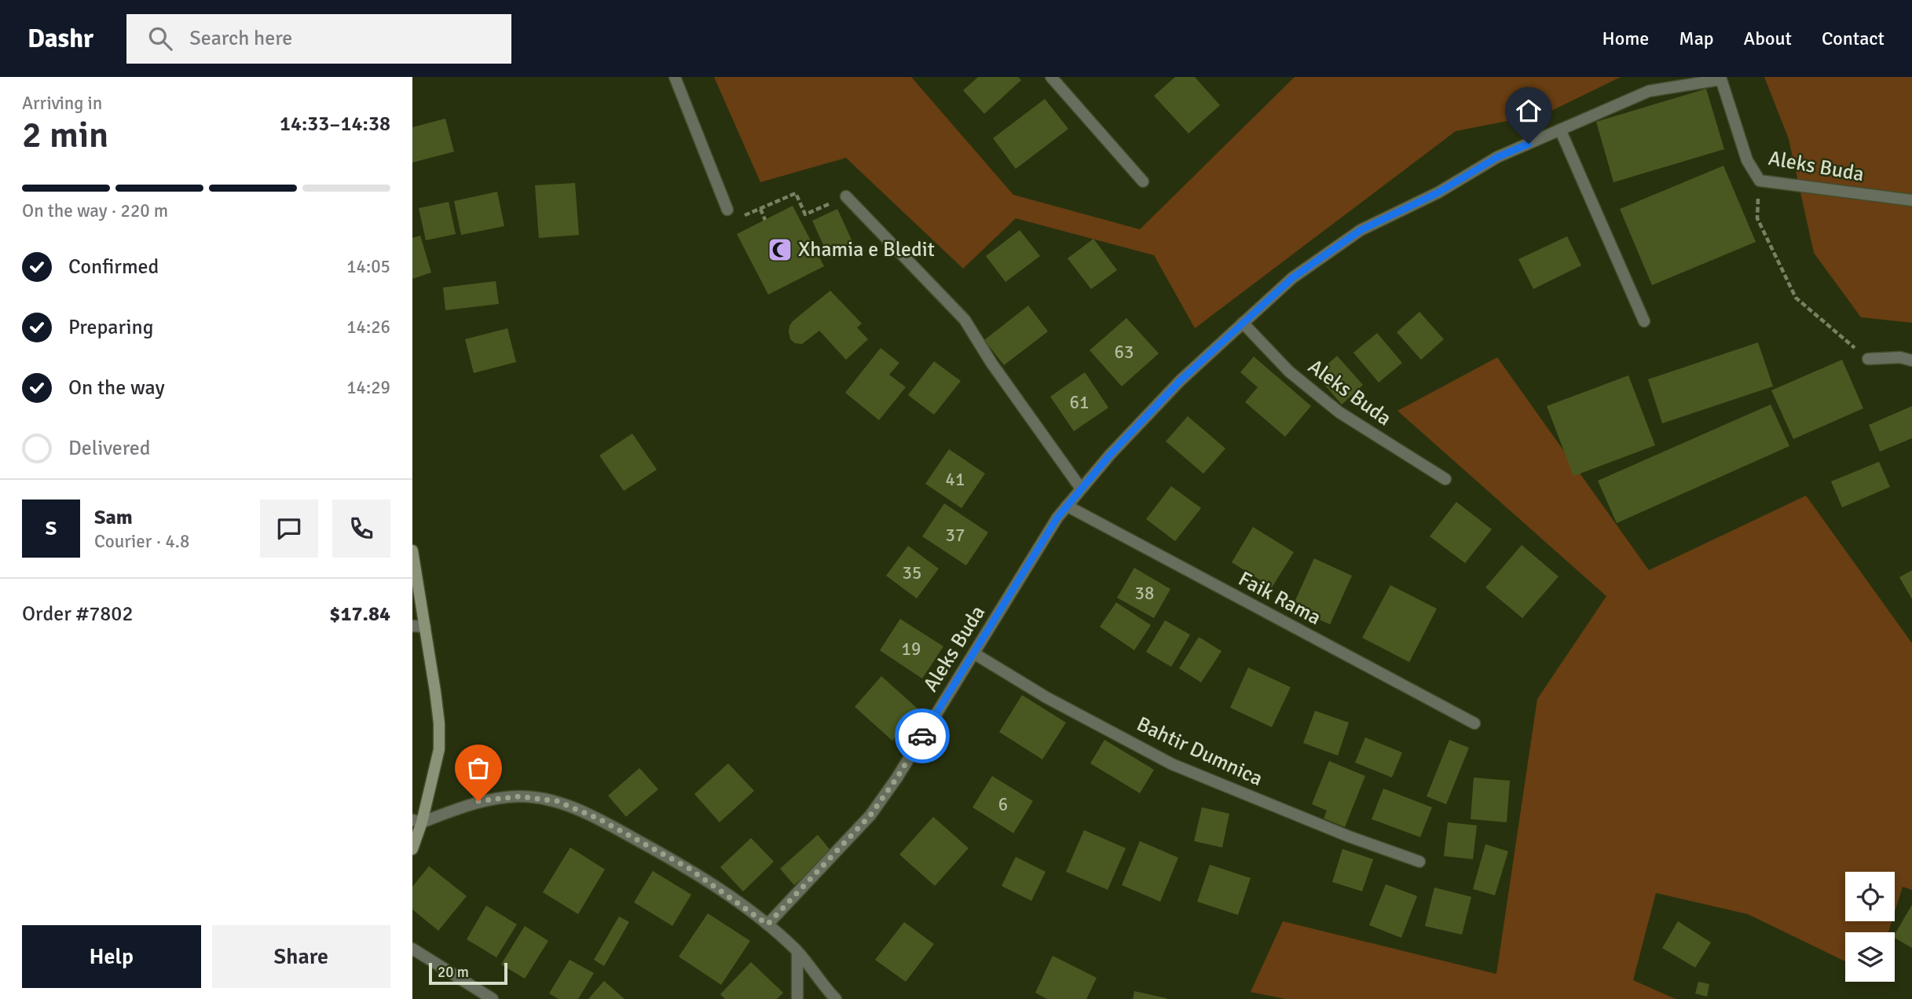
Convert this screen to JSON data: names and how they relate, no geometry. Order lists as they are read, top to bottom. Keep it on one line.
{"streets":{"street":["Aleks Buda","Faik Rama","Bahtir Dumnica"]},"crossings":[["Aleks Buda","Faik Rama"],["Aleks Buda","Bahtir Dumnica"]],"places":{"mosque":["Xhamia e Bledit"]},"house_numbers":["63","61","41","37","35","38","19","6"],"scale_bar":"20 m","page":{"header":"Dashr","search":"Search here","nav":["Home","Map","About","Contact"],"heading":["2 min","Arriving in","14:33–14:38"],"panel":["Sam","Courier · 4.8","Order #7802","$17.84"],"bar":"On the way · 220 m","list":[["Confirmed","14:05"],["Preparing","14:26"],["On the way","14:29"],"Delivered"],"round":"S","buttons":["Help","Share"],"scale":"20 m"}}
